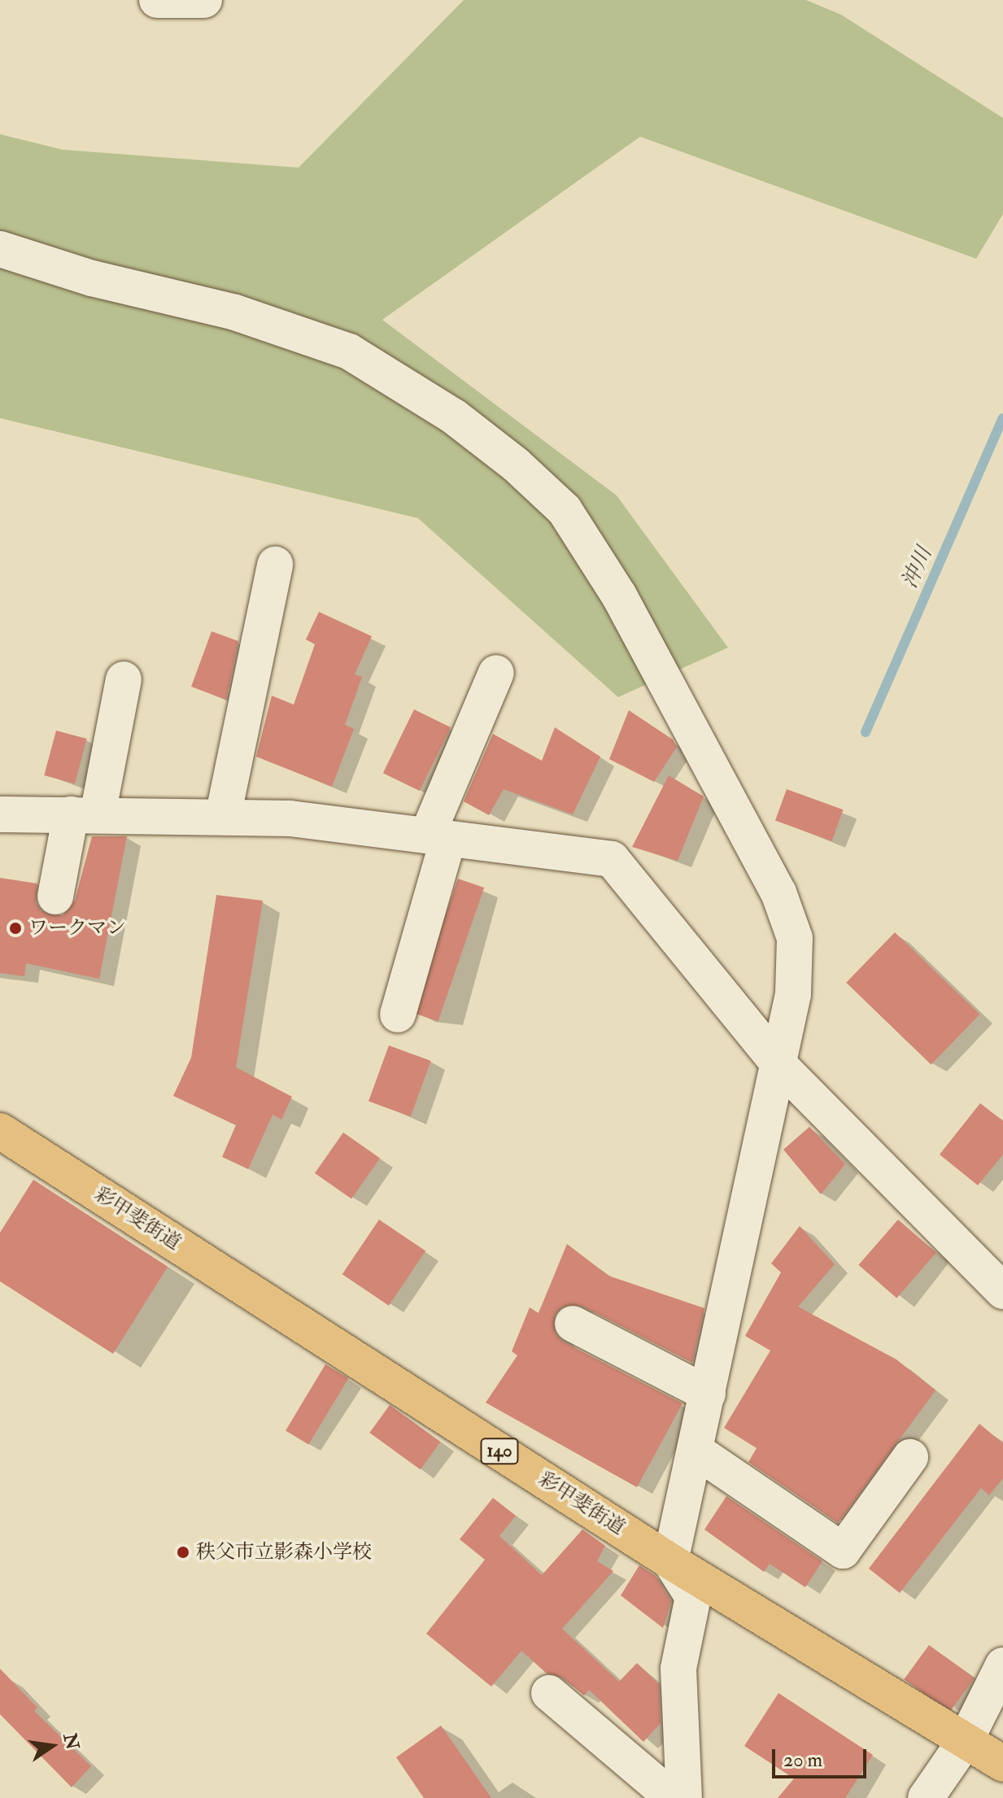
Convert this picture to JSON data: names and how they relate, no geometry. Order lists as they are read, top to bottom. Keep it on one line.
{"streets":{"highway":["彩甲斐街道","140"]},"water":["沖川"],"places":["ワークマン","秩父市立影森小学校"],"scale_bar":"20 m","north":"right"}
